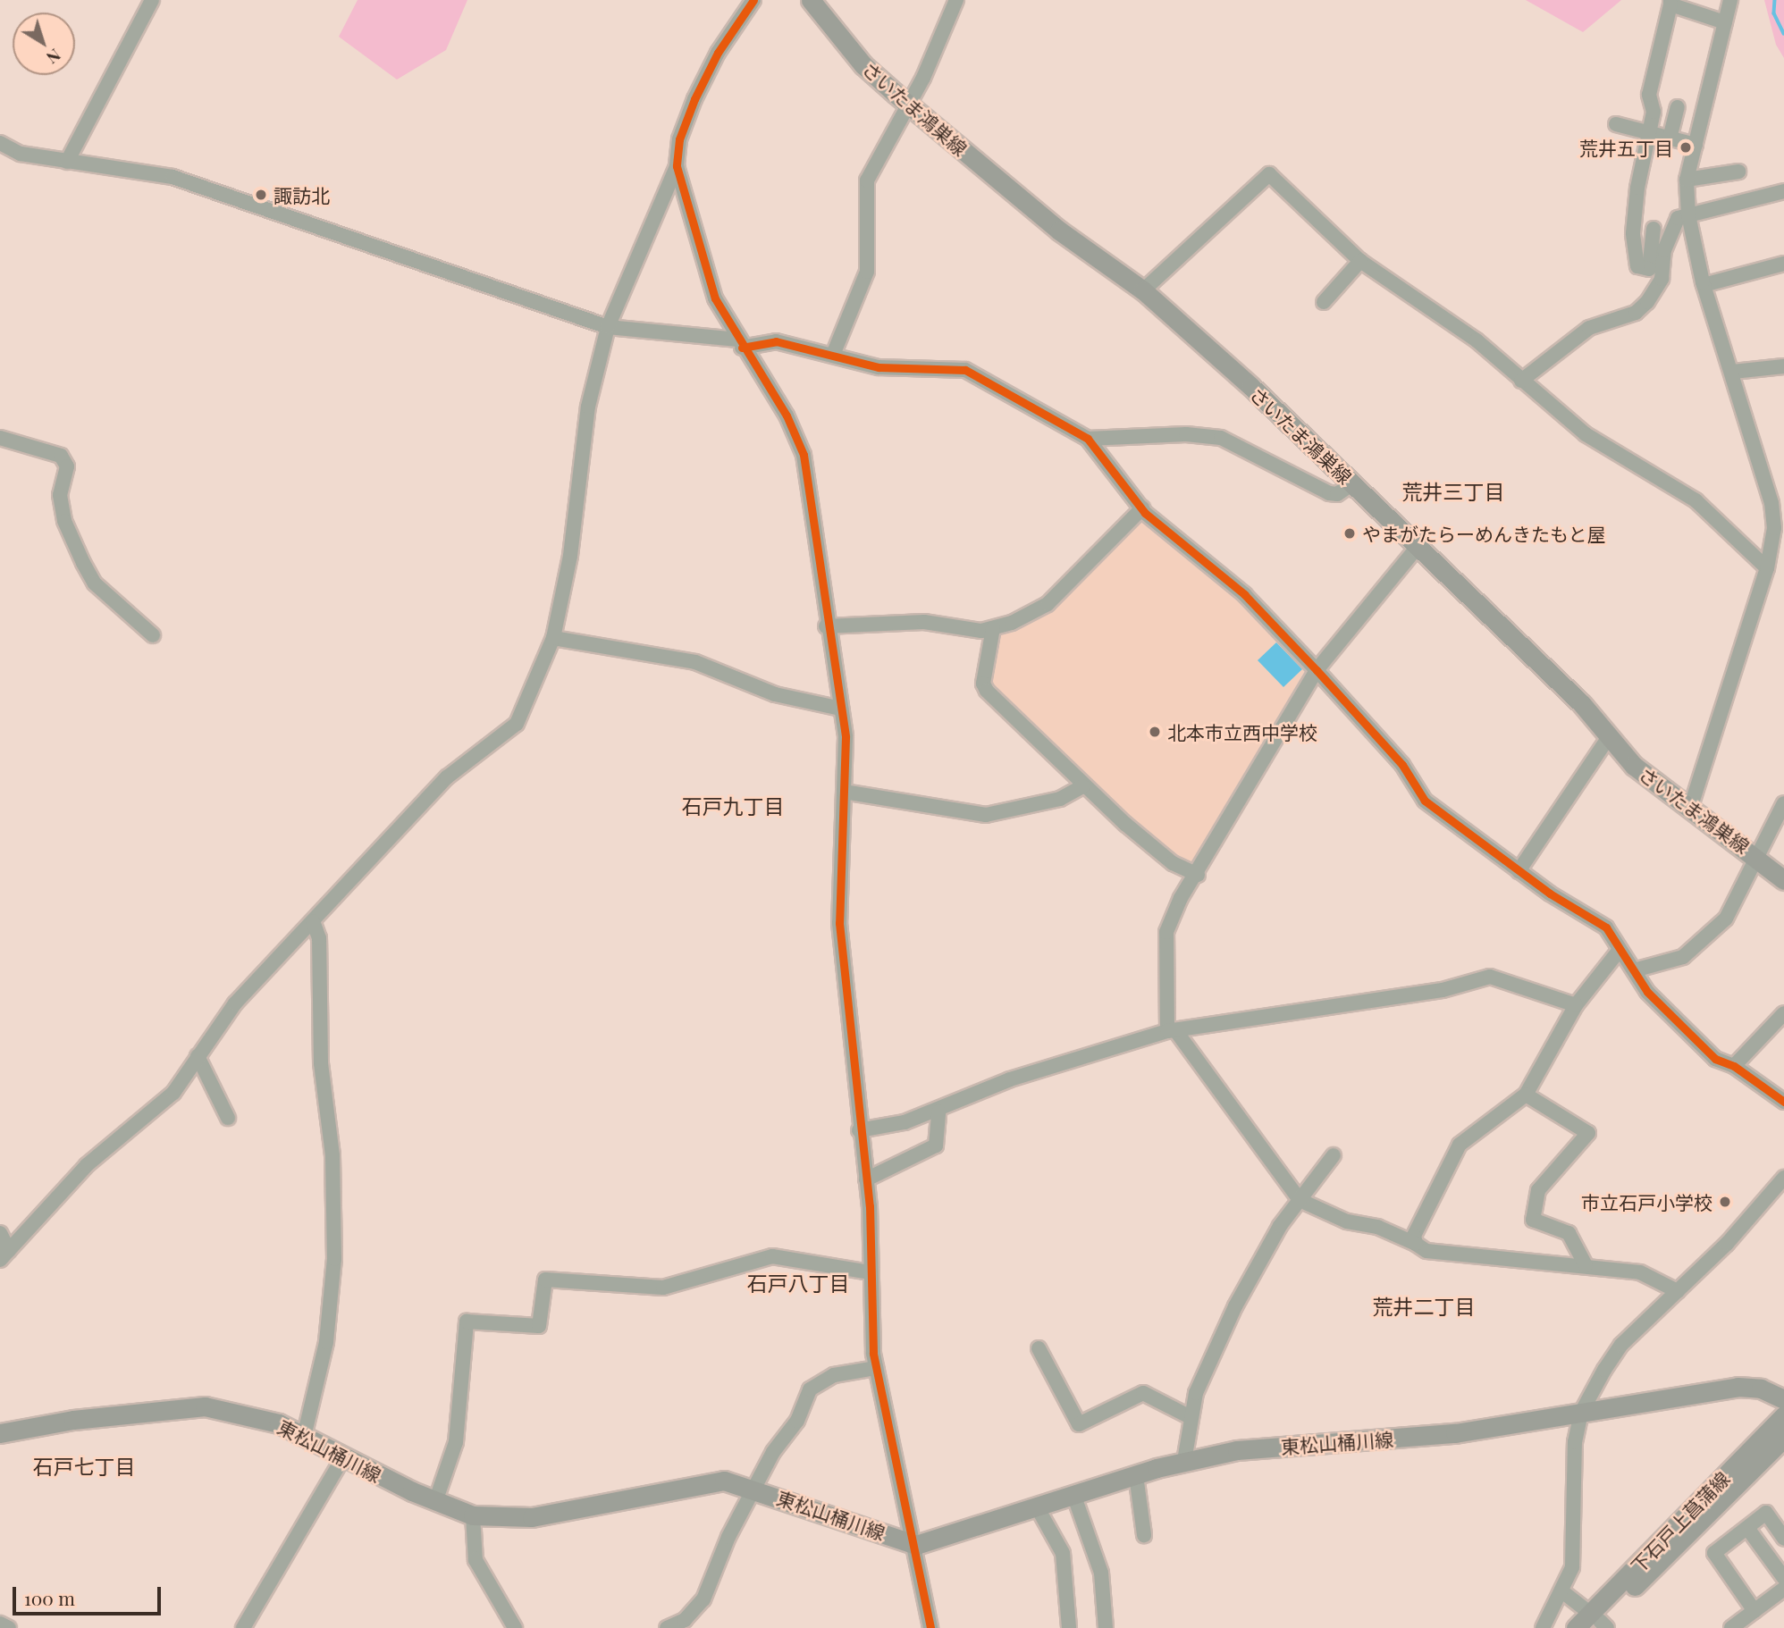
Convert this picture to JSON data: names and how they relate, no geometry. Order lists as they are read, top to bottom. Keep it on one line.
{"streets":{"main road":["さいたま鴻巣線","東松山桶川線","下石戸上菖蒲線"]},"districts":["荒井三丁目","石戸九丁目","石戸八丁目","荒井二丁目","石戸七丁目"],"places":["荒井五丁目","諏訪北","やまがたらーめんきたもと屋","北本市立西中学校","市立石戸小学校"],"scale_bar":"100 m","north":"bottom right"}
